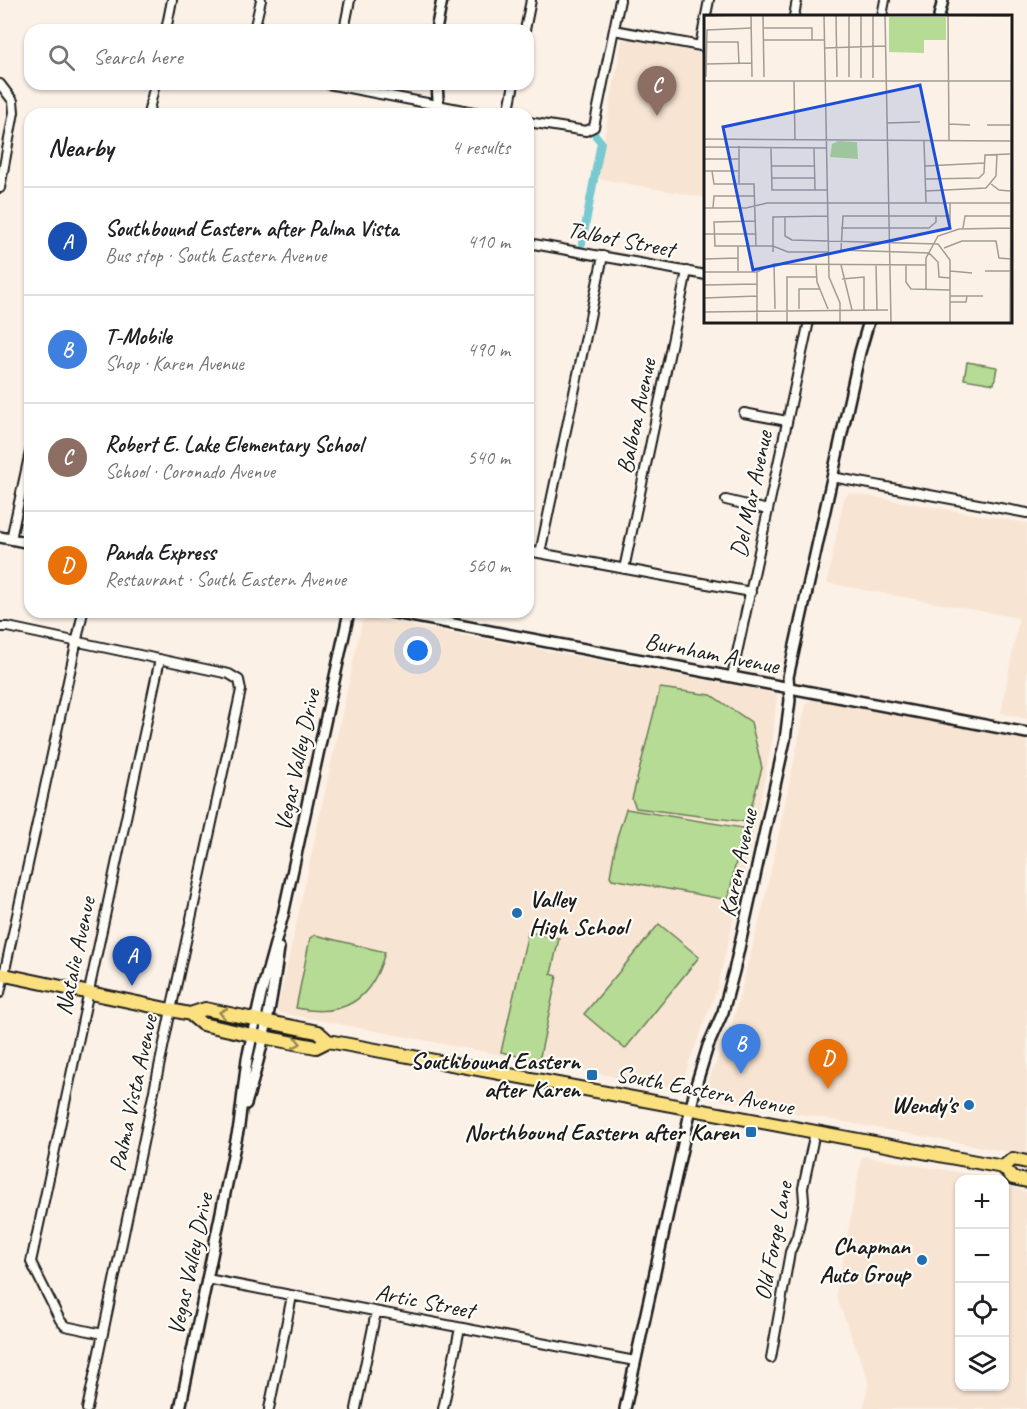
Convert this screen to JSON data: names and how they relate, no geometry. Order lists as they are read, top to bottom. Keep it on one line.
{"streets":{"main road":["South Eastern Avenue"],"street":["Talbot Street","Balboa Avenue","Del Mar Avenue","Burnham Avenue","Vegas Valley Drive","Karen Avenue","Natalie Avenue","Palma Vista Avenue","Old Forge Lane","Artic Street"]},"crossings":[["Talbot Street","Balboa Avenue"],["Del Mar Avenue","Burnham Avenue"],["Burnham Avenue","Karen Avenue"],["Vegas Valley Drive","South Eastern Avenue"],["Vegas Valley Drive","Artic Street"],["Karen Avenue","South Eastern Avenue"],["Karen Avenue","Artic Street"],["Natalie Avenue","South Eastern Avenue"],["Natalie Avenue","Palma Vista Avenue"],["South Eastern Avenue","Palma Vista Avenue"],["South Eastern Avenue","Old Forge Lane"]],"places":{"other":["Valley High School","Wendy's","Chapman Auto Group"],"transit":["Southbound Eastern after Karen","Northbound Eastern after Karen"]},"page":{"search":"Search here","pins":["C","A","B","D"],"heading":["Nearby","4 results"],"list":[{"mark":"A","name":"Southbound Eastern after Palma Vista","note":"Bus stop · South Eastern Avenue","value":"410 m"},{"mark":"B","name":"T-Mobile","note":"Shop · Karen Avenue","value":"490 m"},{"mark":"C","name":"Robert E. Lake Elementary School","note":"School · Coronado Avenue","value":"540 m"},{"mark":"D","name":"Panda Express","note":"Restaurant · South Eastern Avenue","value":"560 m"}],"map_buttons":["+","−"]}}
